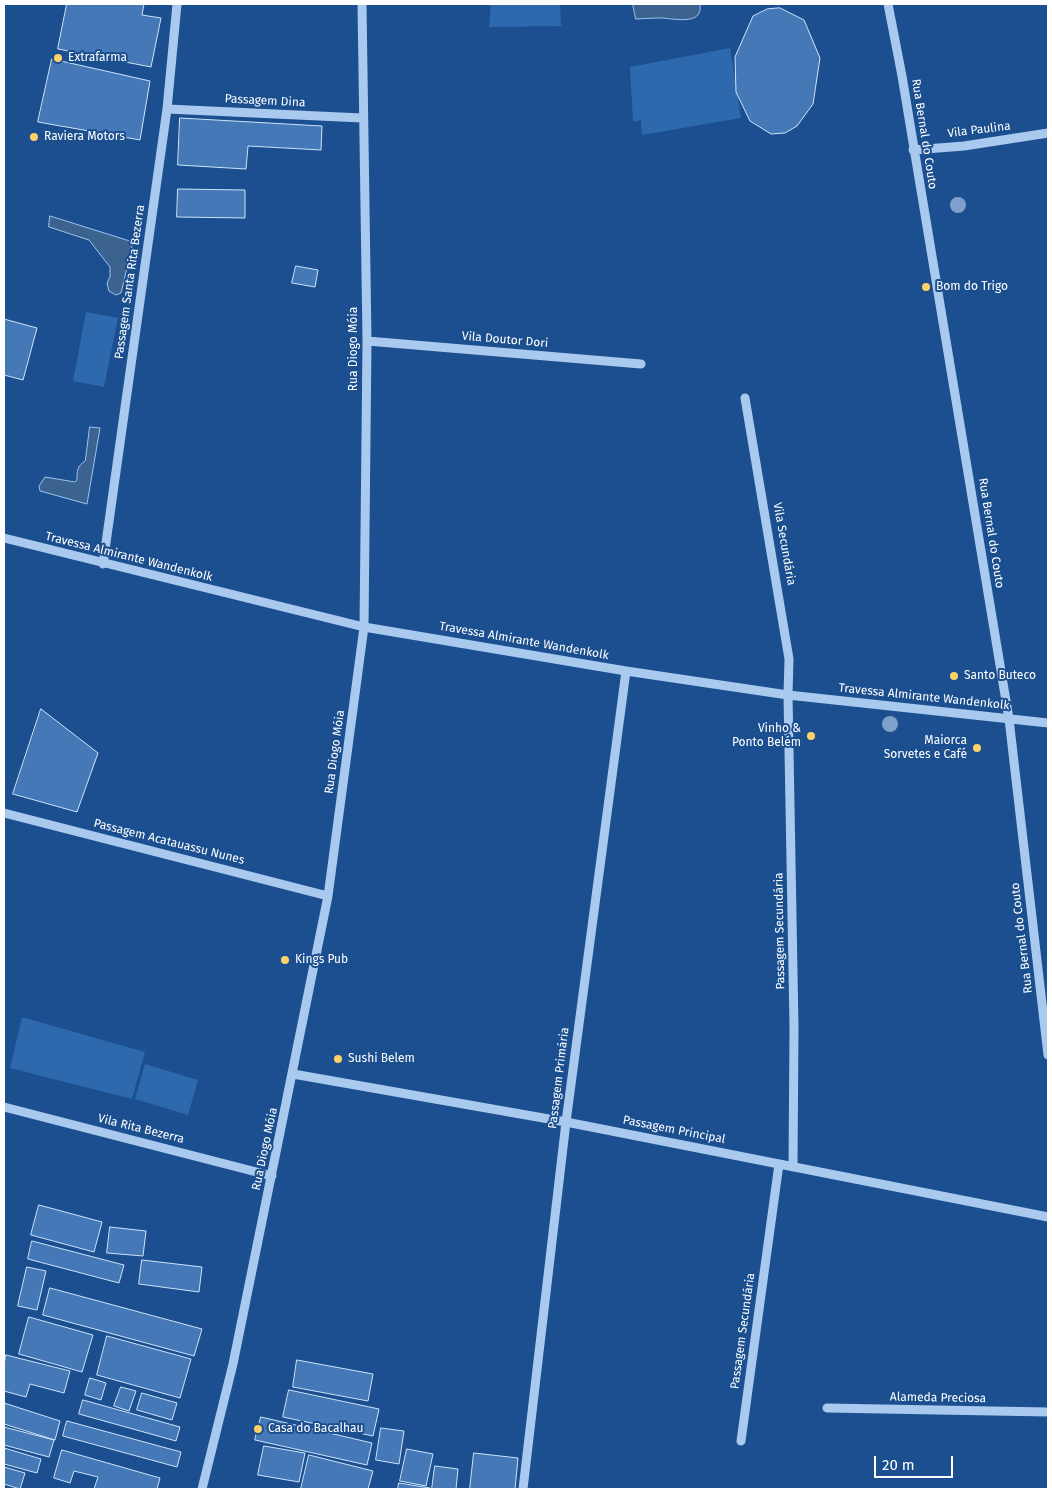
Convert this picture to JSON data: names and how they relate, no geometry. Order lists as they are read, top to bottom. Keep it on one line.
{"streets":{"street":["Passagem Dina","Vila Paulina","Rua Bernal do Couto","Passagem Santa Rita Bezerra","Vila Doutor Dori","Rua Diogo Móia","Vila Secundária","Travessa Almirante Wandenkolk","Passagem Acatauassu Nunes","Passagem Secundária","Passagem Primária","Vila Rita Bezerra","Passagem Principal","Alameda Preciosa"]},"crossings":[["Passagem Dina","Passagem Santa Rita Bezerra"],["Passagem Dina","Rua Diogo Móia"],["Vila Paulina","Rua Bernal do Couto"],["Rua Bernal do Couto","Travessa Almirante Wandenkolk"],["Passagem Santa Rita Bezerra","Travessa Almirante Wandenkolk"],["Vila Doutor Dori","Rua Diogo Móia"],["Rua Diogo Móia","Travessa Almirante Wandenkolk"],["Rua Diogo Móia","Passagem Acatauassu Nunes"],["Rua Diogo Móia","Vila Rita Bezerra"],["Rua Diogo Móia","Passagem Principal"],["Vila Secundária","Travessa Almirante Wandenkolk"],["Vila Secundária","Passagem Secundária"],["Travessa Almirante Wandenkolk","Passagem Secundária"],["Travessa Almirante Wandenkolk","Passagem Primária"],["Passagem Secundária","Passagem Principal"],["Passagem Primária","Passagem Principal"]],"places":["Extrafarma","Raviera Motors","Bom do Trigo","Santo Buteco","Vinho & Ponto Belém","Maiorca Sorvetes e Café","Kings Pub","Sushi Belem","Casa do Bacalhau"],"scale_bar":"20 m"}
